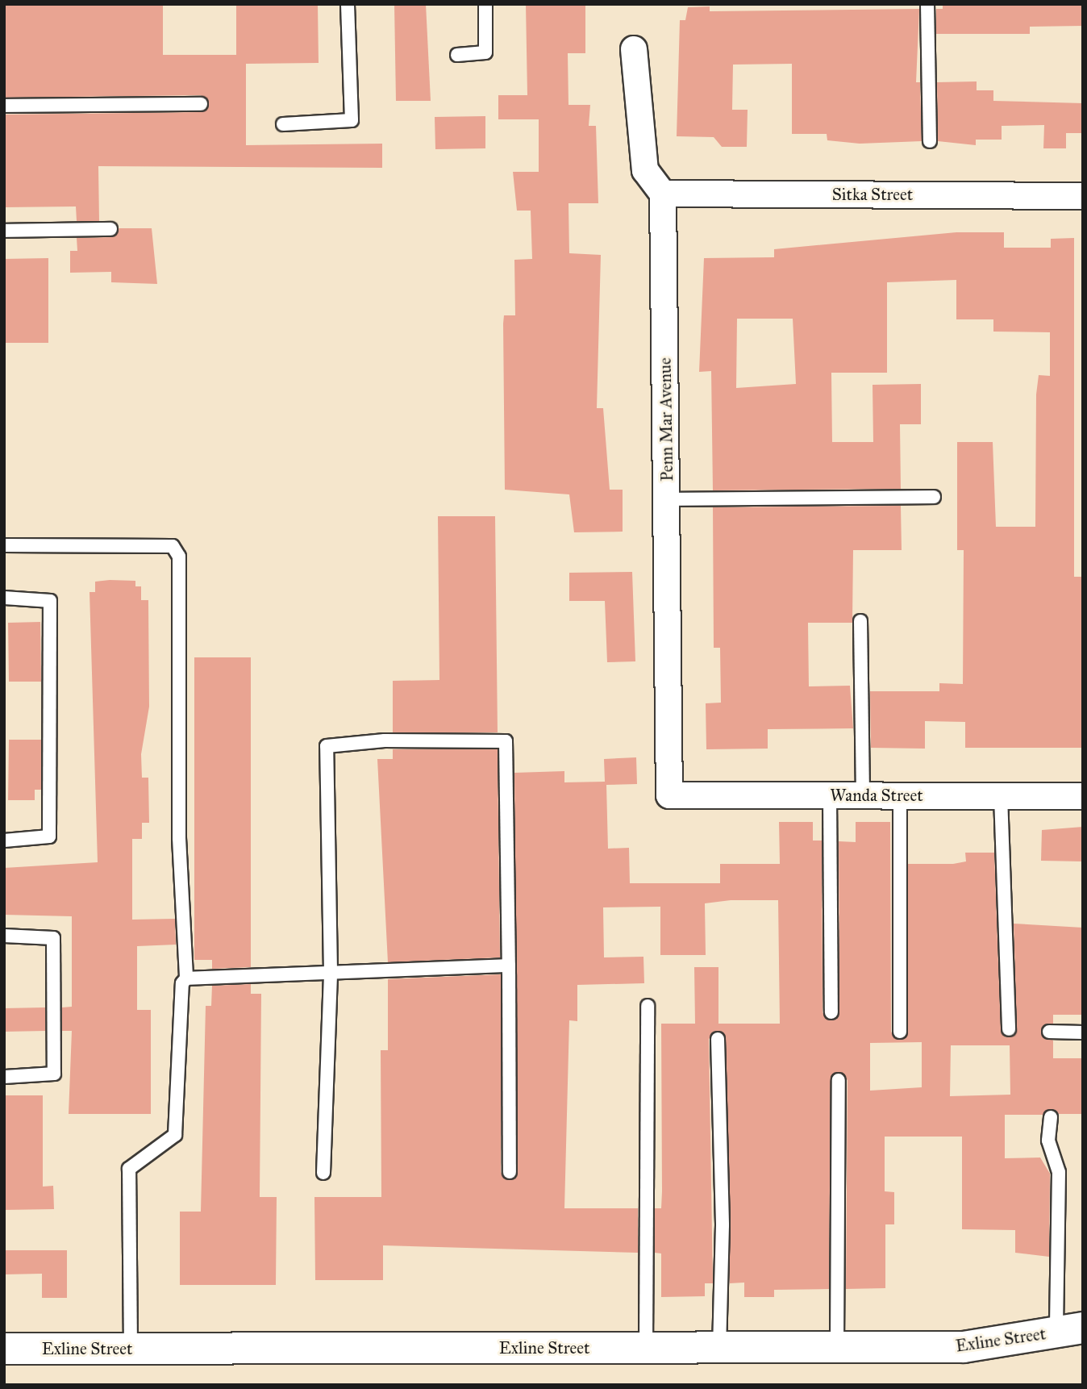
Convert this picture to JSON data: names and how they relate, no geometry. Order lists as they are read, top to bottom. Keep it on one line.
{"streets":{"street":["Sitka Street","Penn Mar Avenue","Wanda Street","Exline Street"]},"crossings":[["Sitka Street","Penn Mar Avenue"],["Penn Mar Avenue","Wanda Street"]]}
